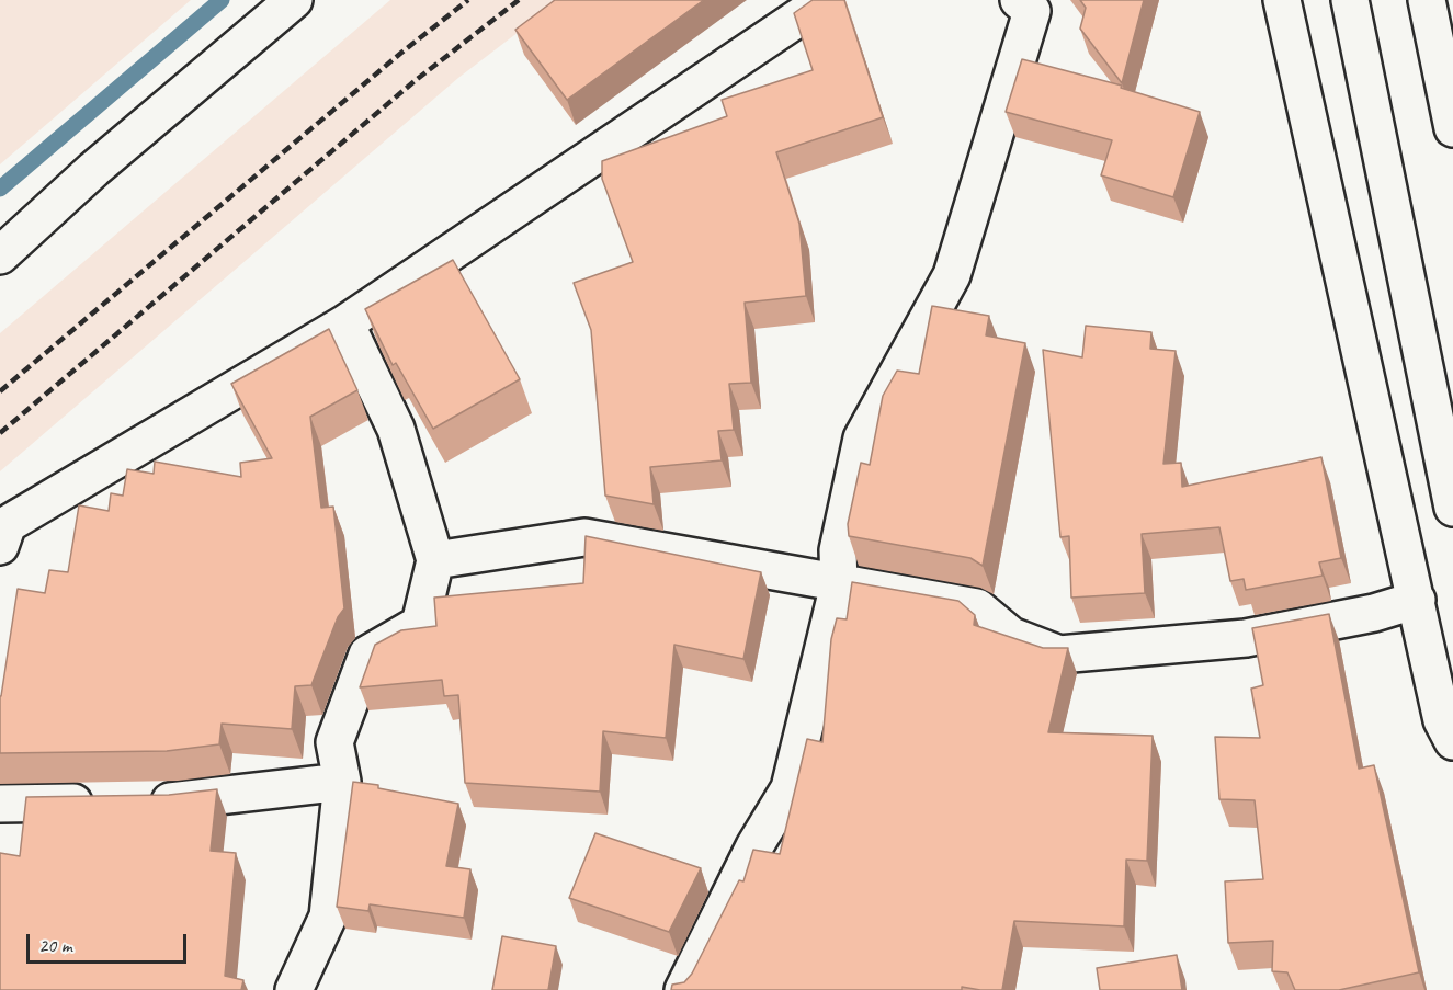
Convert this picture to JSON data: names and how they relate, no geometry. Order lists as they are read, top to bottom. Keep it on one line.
{"scale_bar":"20 m"}
